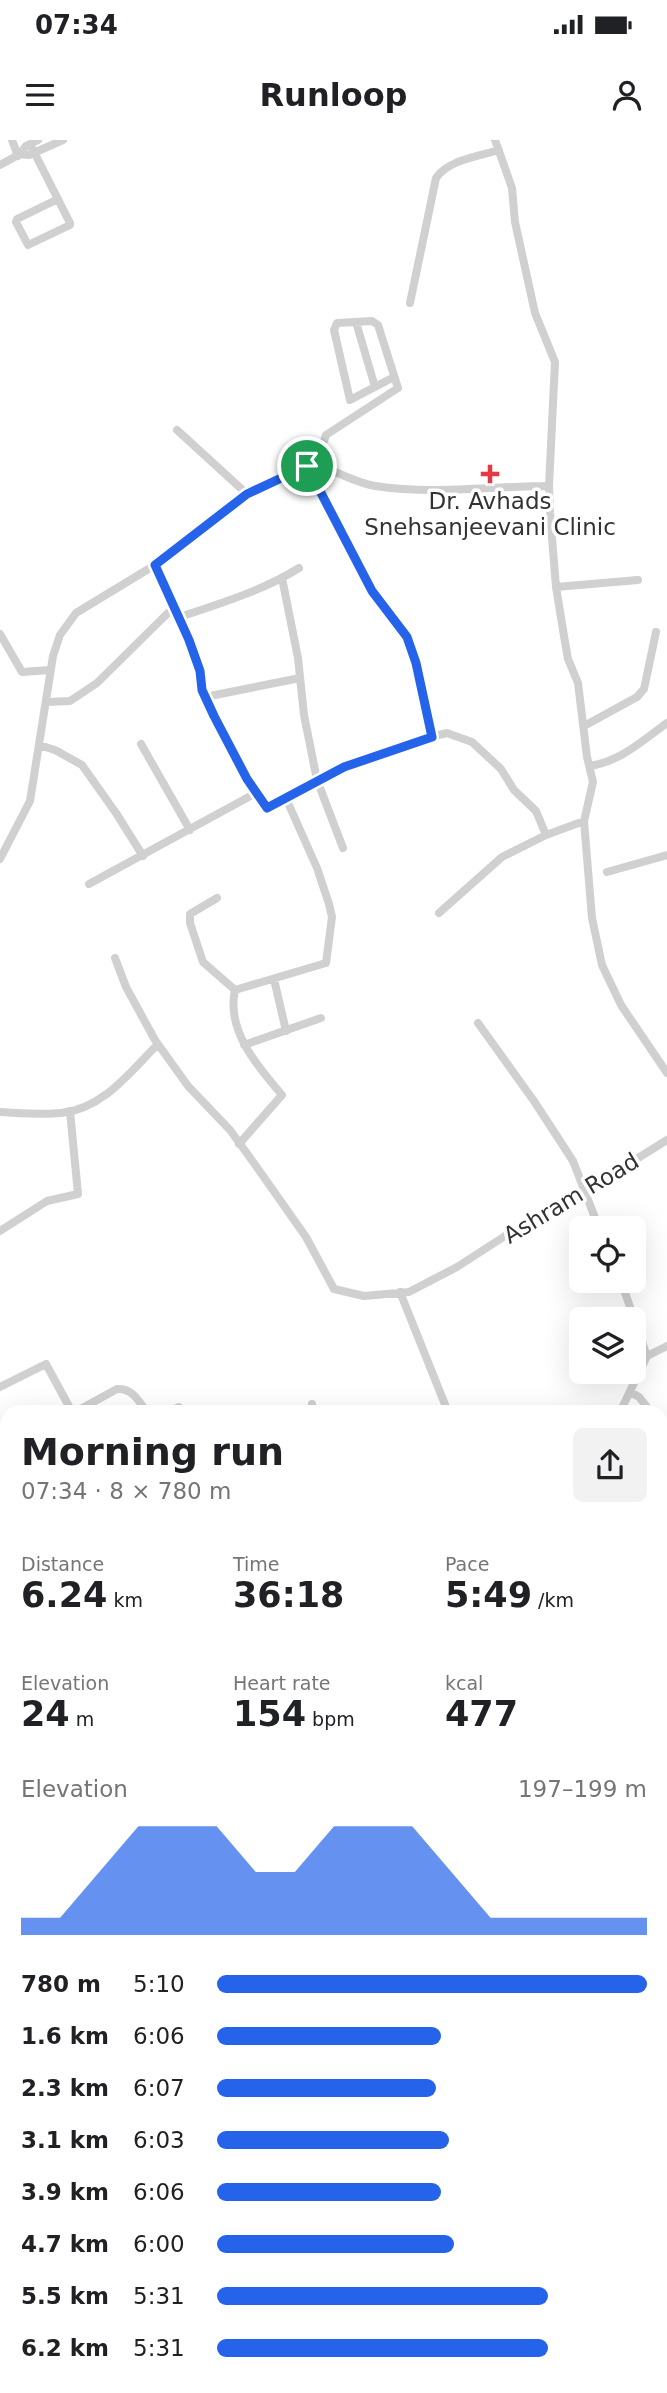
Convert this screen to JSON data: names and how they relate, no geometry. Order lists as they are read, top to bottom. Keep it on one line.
{"streets":{"street":["Ashram Road"]},"places":{"health":["Dr. Avhads Snehsanjeevani Clinic"]},"page":{"status":"07:34","header":"Runloop","heading":["Morning run","07:34 · 8 × 780 m"],"stats":[["Distance","6.24 km"],["Time","36:18"],["Pace","5:49 /km"],["Elevation","24 m"],["Heart rate","154 bpm"],["kcal","477"]],"chart":["Elevation","197–199 m"],"list":[{"name":"780 m","note":"5:10"},{"name":"1.6 km","note":"6:06"},{"name":"2.3 km","note":"6:07"},{"name":"3.1 km","note":"6:03"},{"name":"3.9 km","note":"6:06"},{"name":"4.7 km","note":"6:00"},{"name":"5.5 km","note":"5:31"},{"name":"6.2 km","note":"5:31"}]}}
